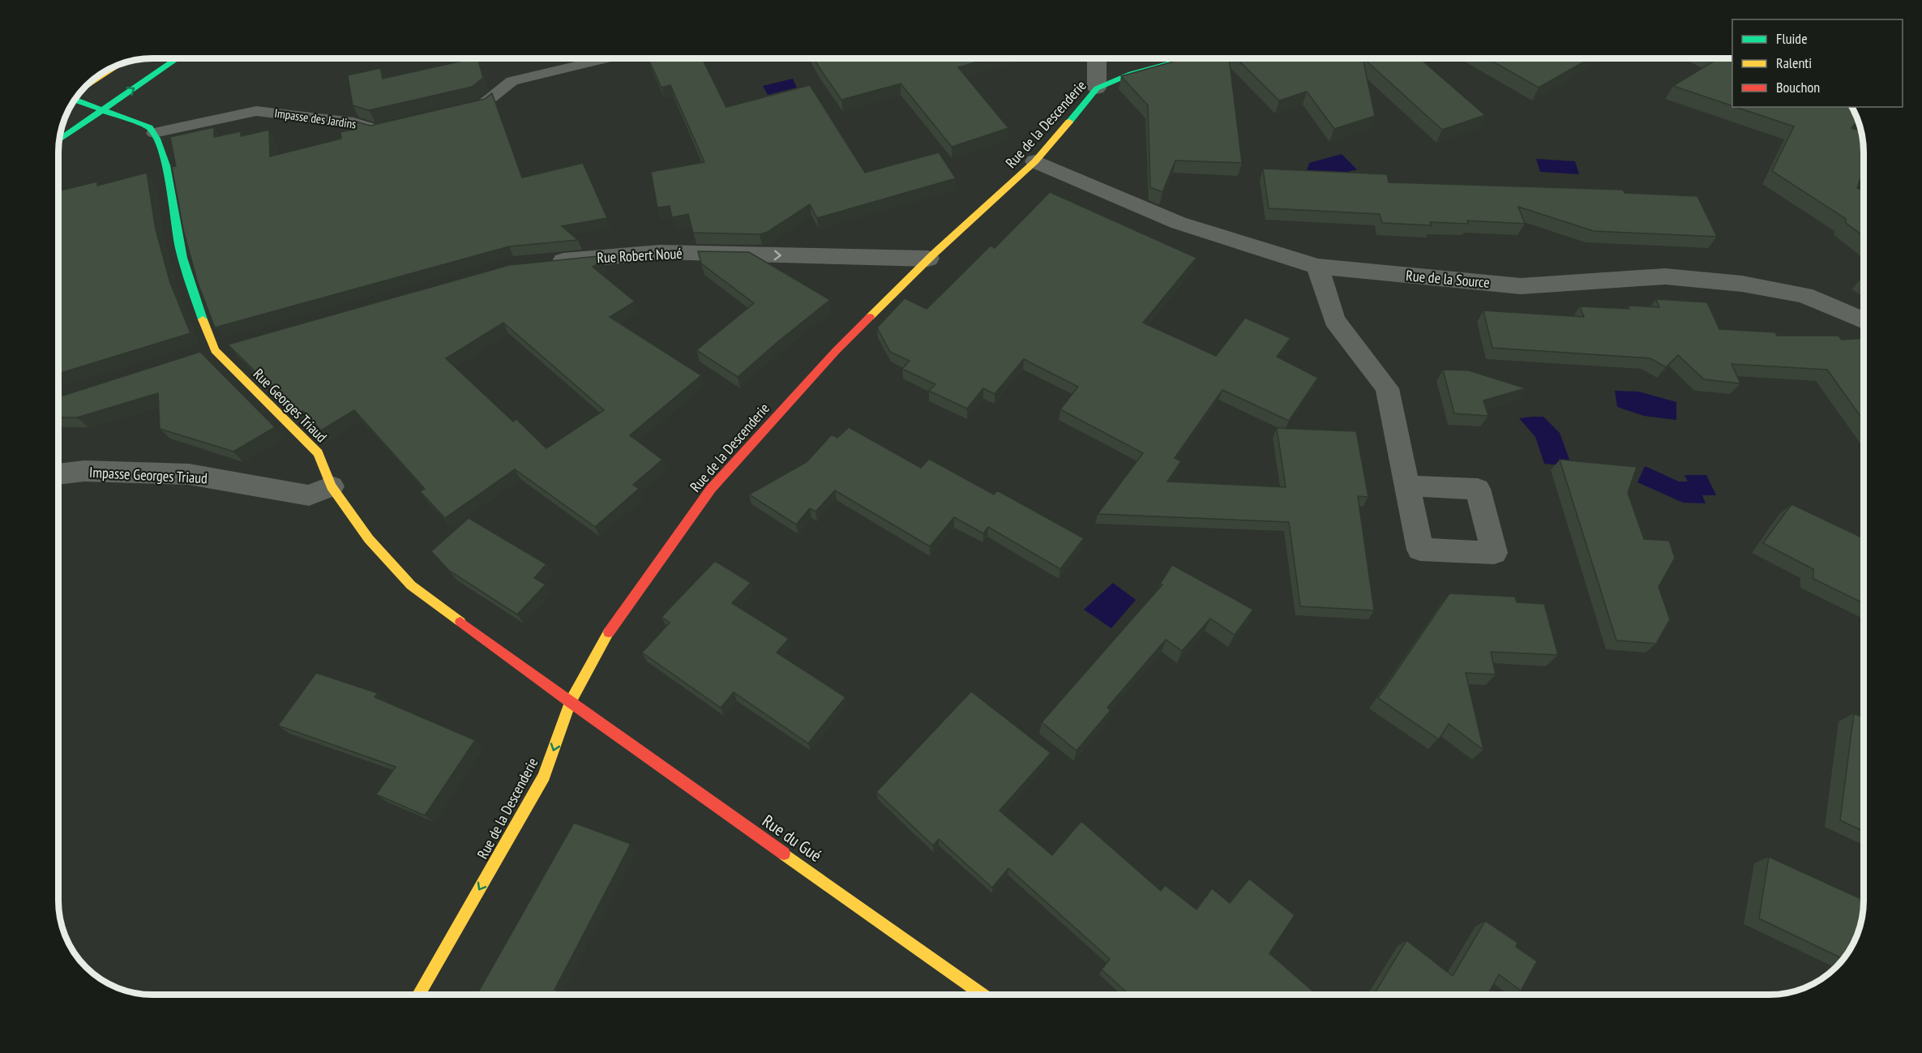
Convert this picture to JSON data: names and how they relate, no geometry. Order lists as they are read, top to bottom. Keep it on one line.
{"streets":{"main road":["Rue de la Descenderie","Rue Georges Triaud","Rue du Gué"],"street":["Rue Robert Noué","Rue de la Source","Impasse Georges Triaud"],"lane":["Impasse des Jardins"]},"crossings":[["Impasse des Jardins","Rue Georges Triaud"],["Rue de la Descenderie","Rue Robert Noué"],["Rue de la Descenderie","Rue de la Source"],["Rue de la Descenderie","Rue Georges Triaud"],["Rue de la Descenderie","Rue du Gué"],["Rue Georges Triaud","Impasse Georges Triaud"],["Rue Georges Triaud","Rue du Gué"]],"one_way":["Rue Robert Noué"],"legend":["Fluide","Ralenti","Bouchon"]}
